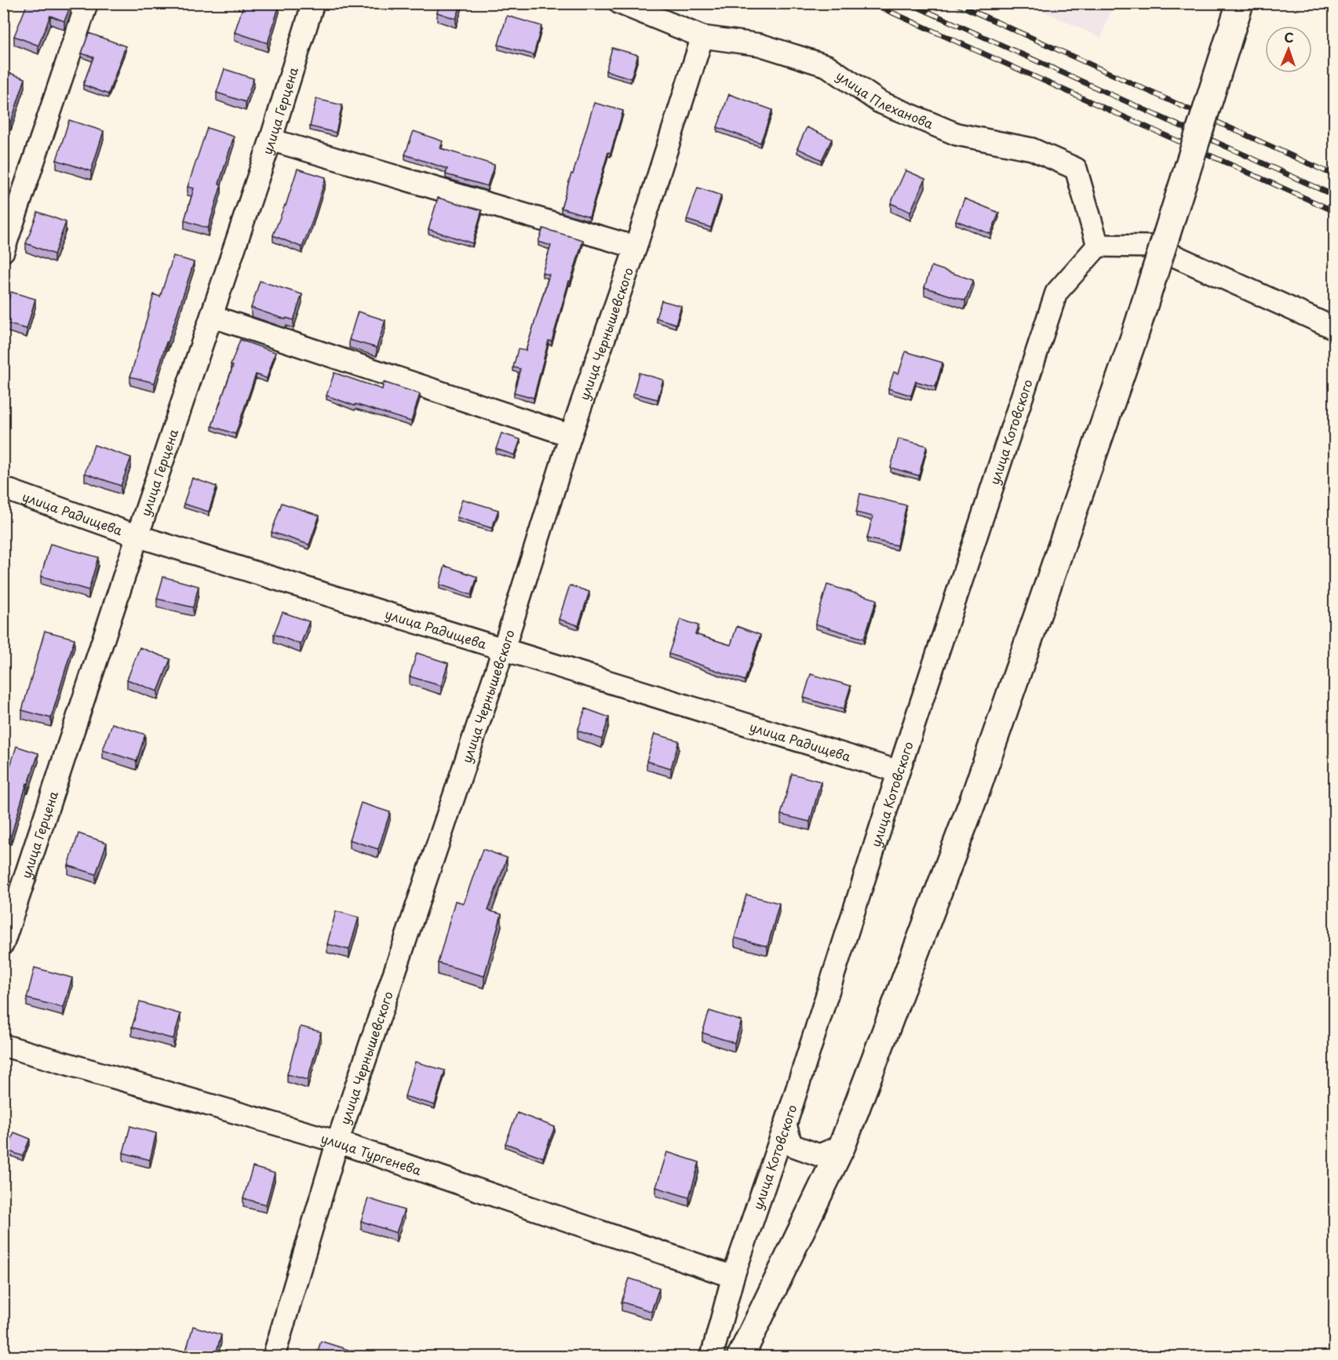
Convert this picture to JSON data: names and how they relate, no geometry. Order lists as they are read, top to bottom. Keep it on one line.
{"streets":{"street":["улица Плеханова","улица Герцена","улица Чернышевского","улица Котовского","улица Радищева","улица Тургенева"]},"crossings":[["улица Плеханова","улица Чернышевского"],["улица Плеханова","улица Котовского"],["улица Герцена","улица Радищева"],["улица Чернышевского","улица Радищева"],["улица Чернышевского","улица Тургенева"],["улица Котовского","улица Радищева"],["улица Котовского","улица Тургенева"]],"north":"top"}
